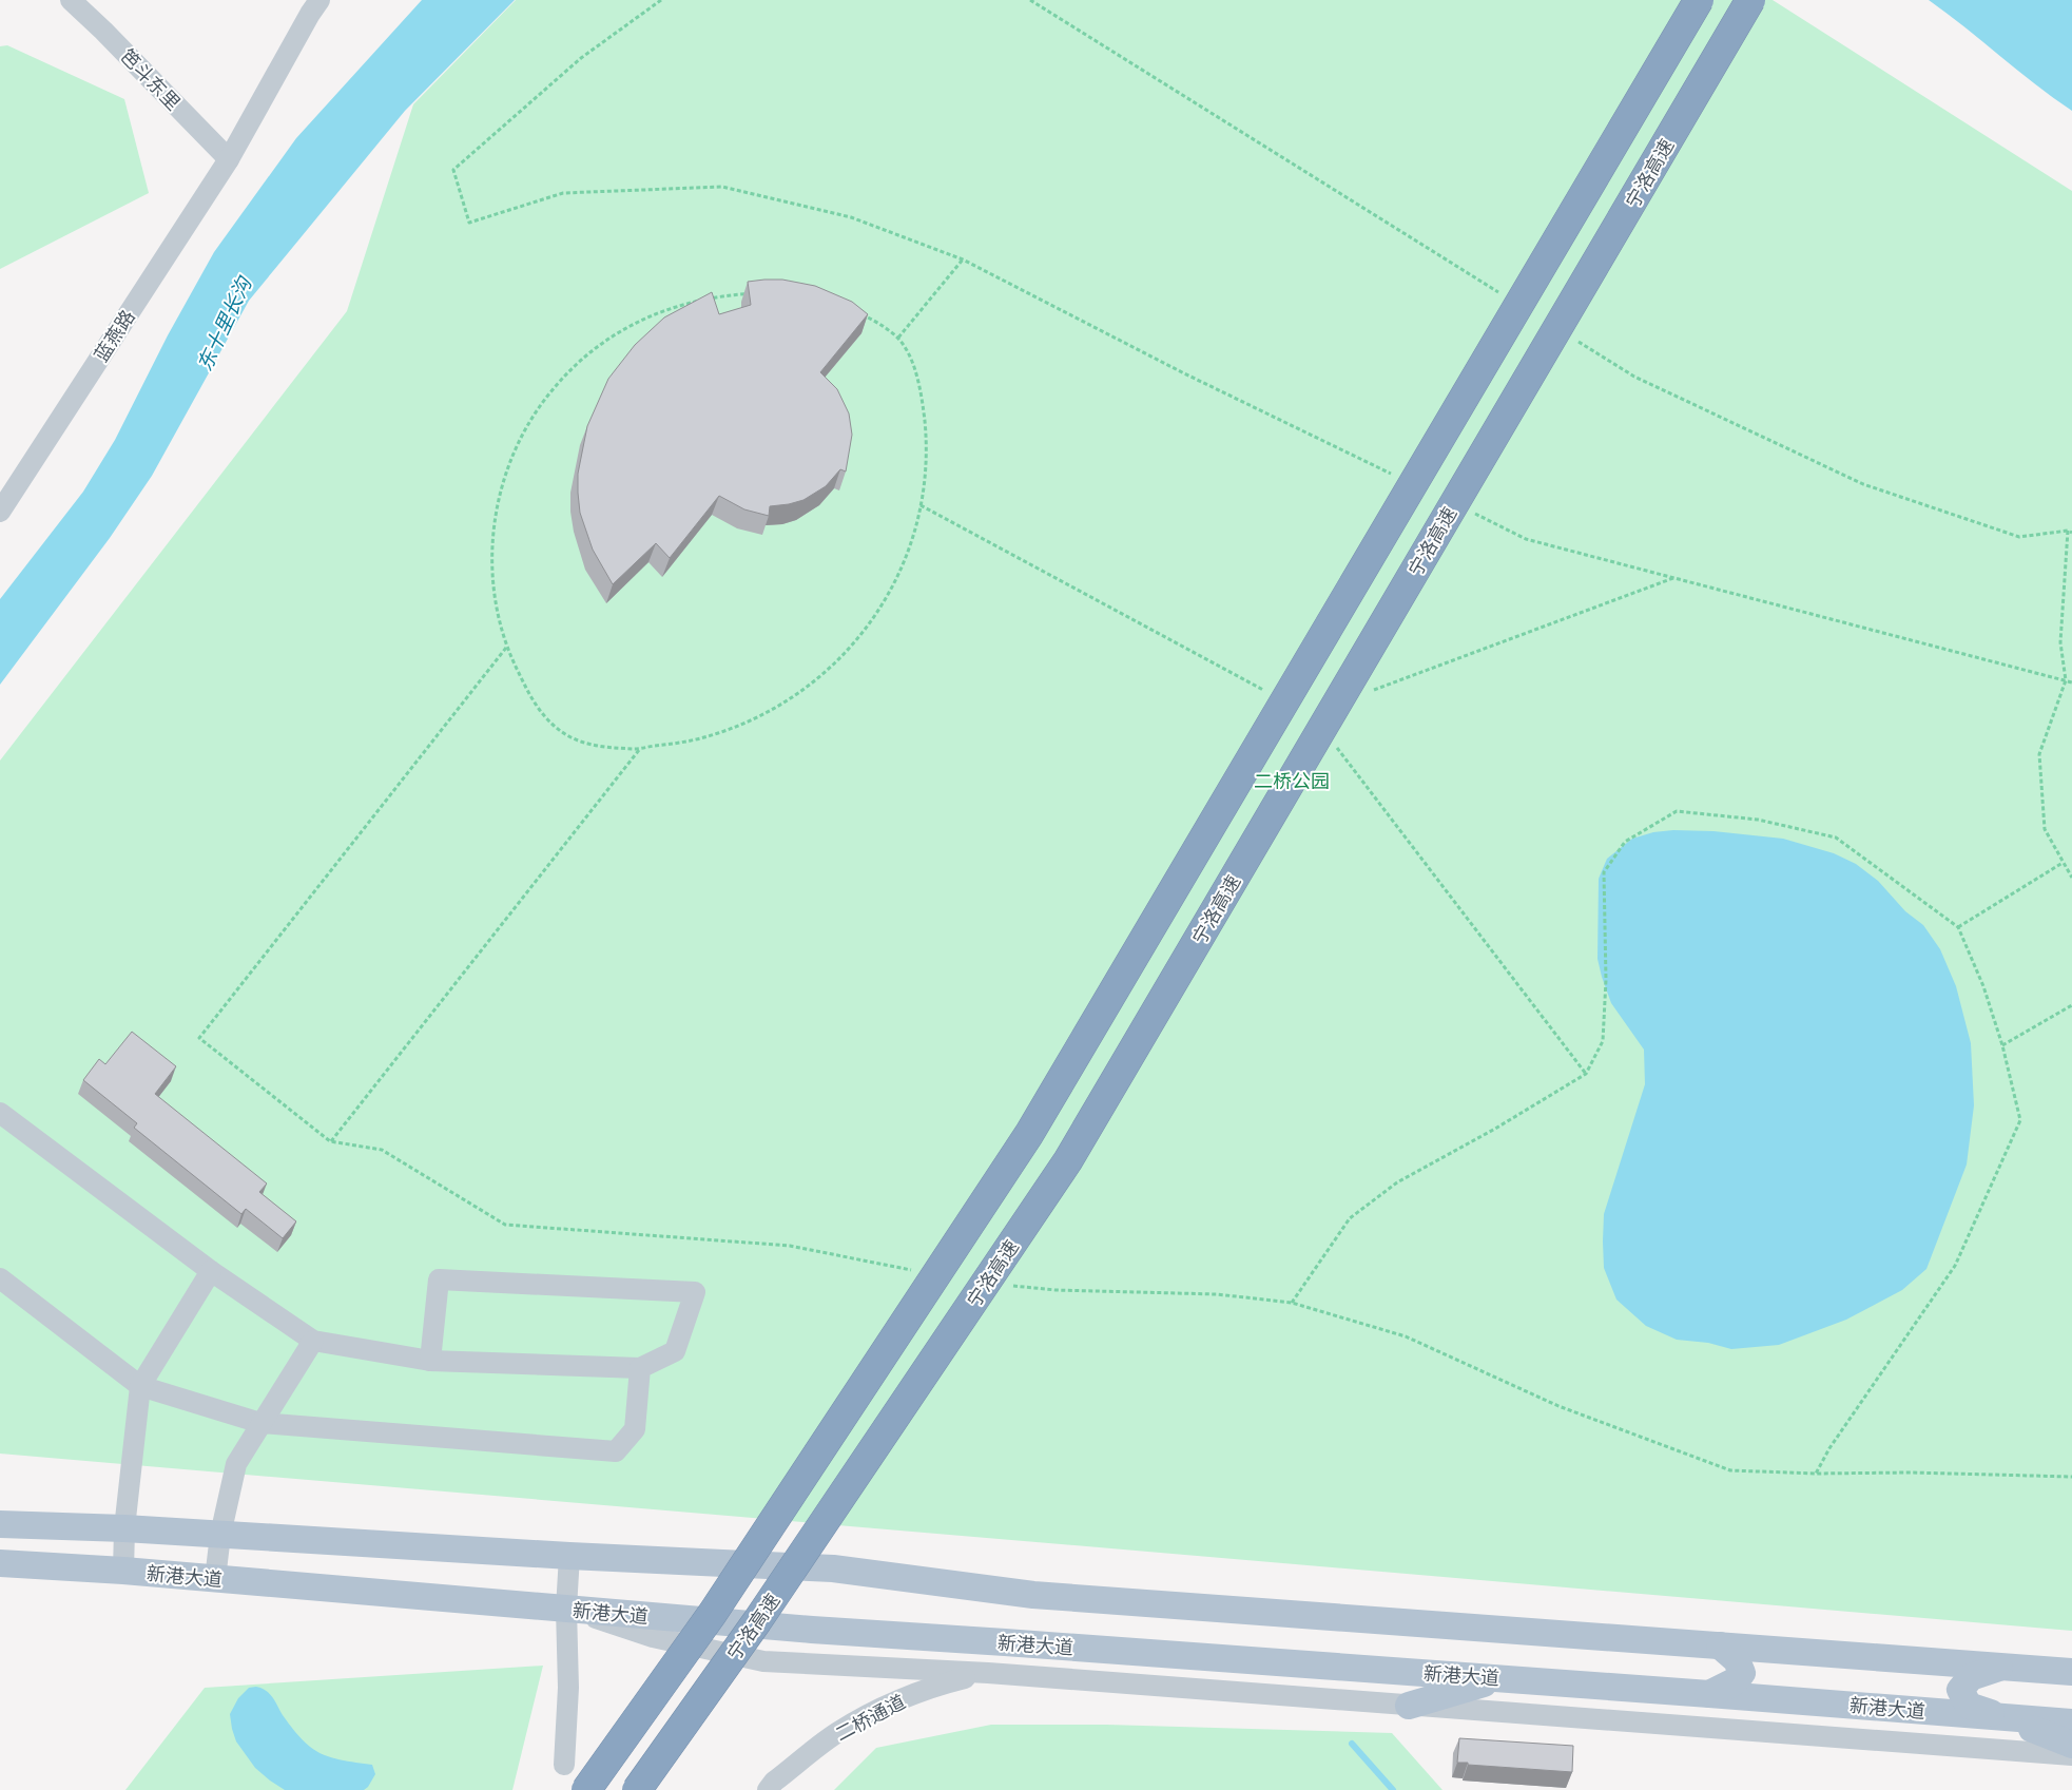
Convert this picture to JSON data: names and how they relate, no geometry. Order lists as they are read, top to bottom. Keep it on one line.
{"streets":{"highway":["宁洛高速"],"main road":["新港大道"],"street":["笆斗东里","蓝燕路","二桥通道"]},"crossings":[["笆斗东里","蓝燕路"]],"water":["东十里长沟"],"parks":["二桥公园"]}
